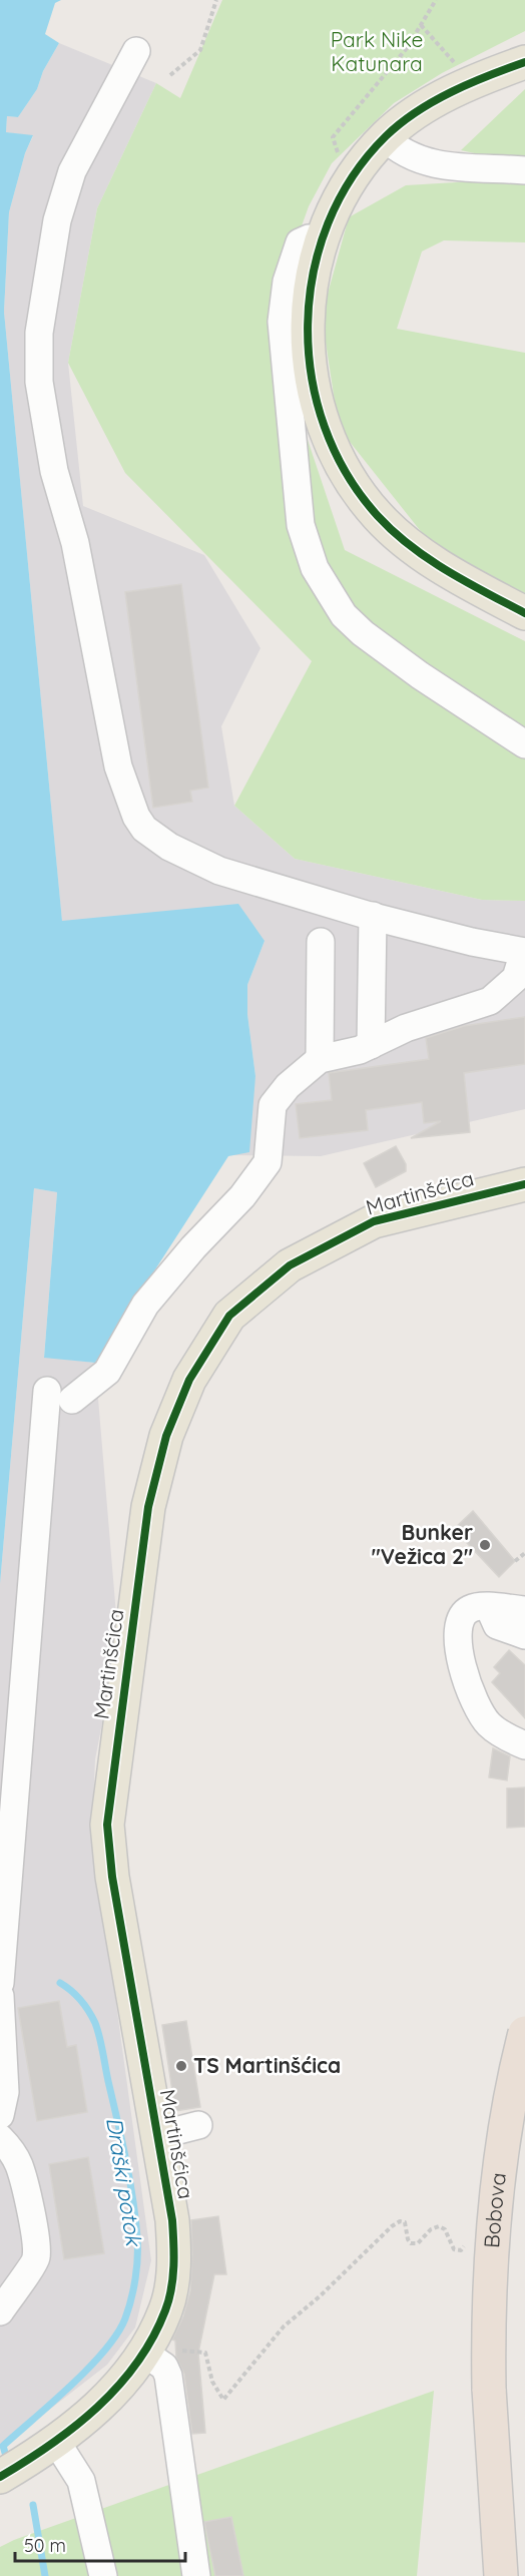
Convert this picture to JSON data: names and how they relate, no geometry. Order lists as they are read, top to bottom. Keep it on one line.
{"streets":{"highway":["Bobova"],"main road":["Martinšćica"]},"water":["Draški potok"],"parks":["Park Nike Katunara"],"places":["Bunker \"Vežica 2\"","TS Martinšćica"],"scale_bar":"50 m"}
